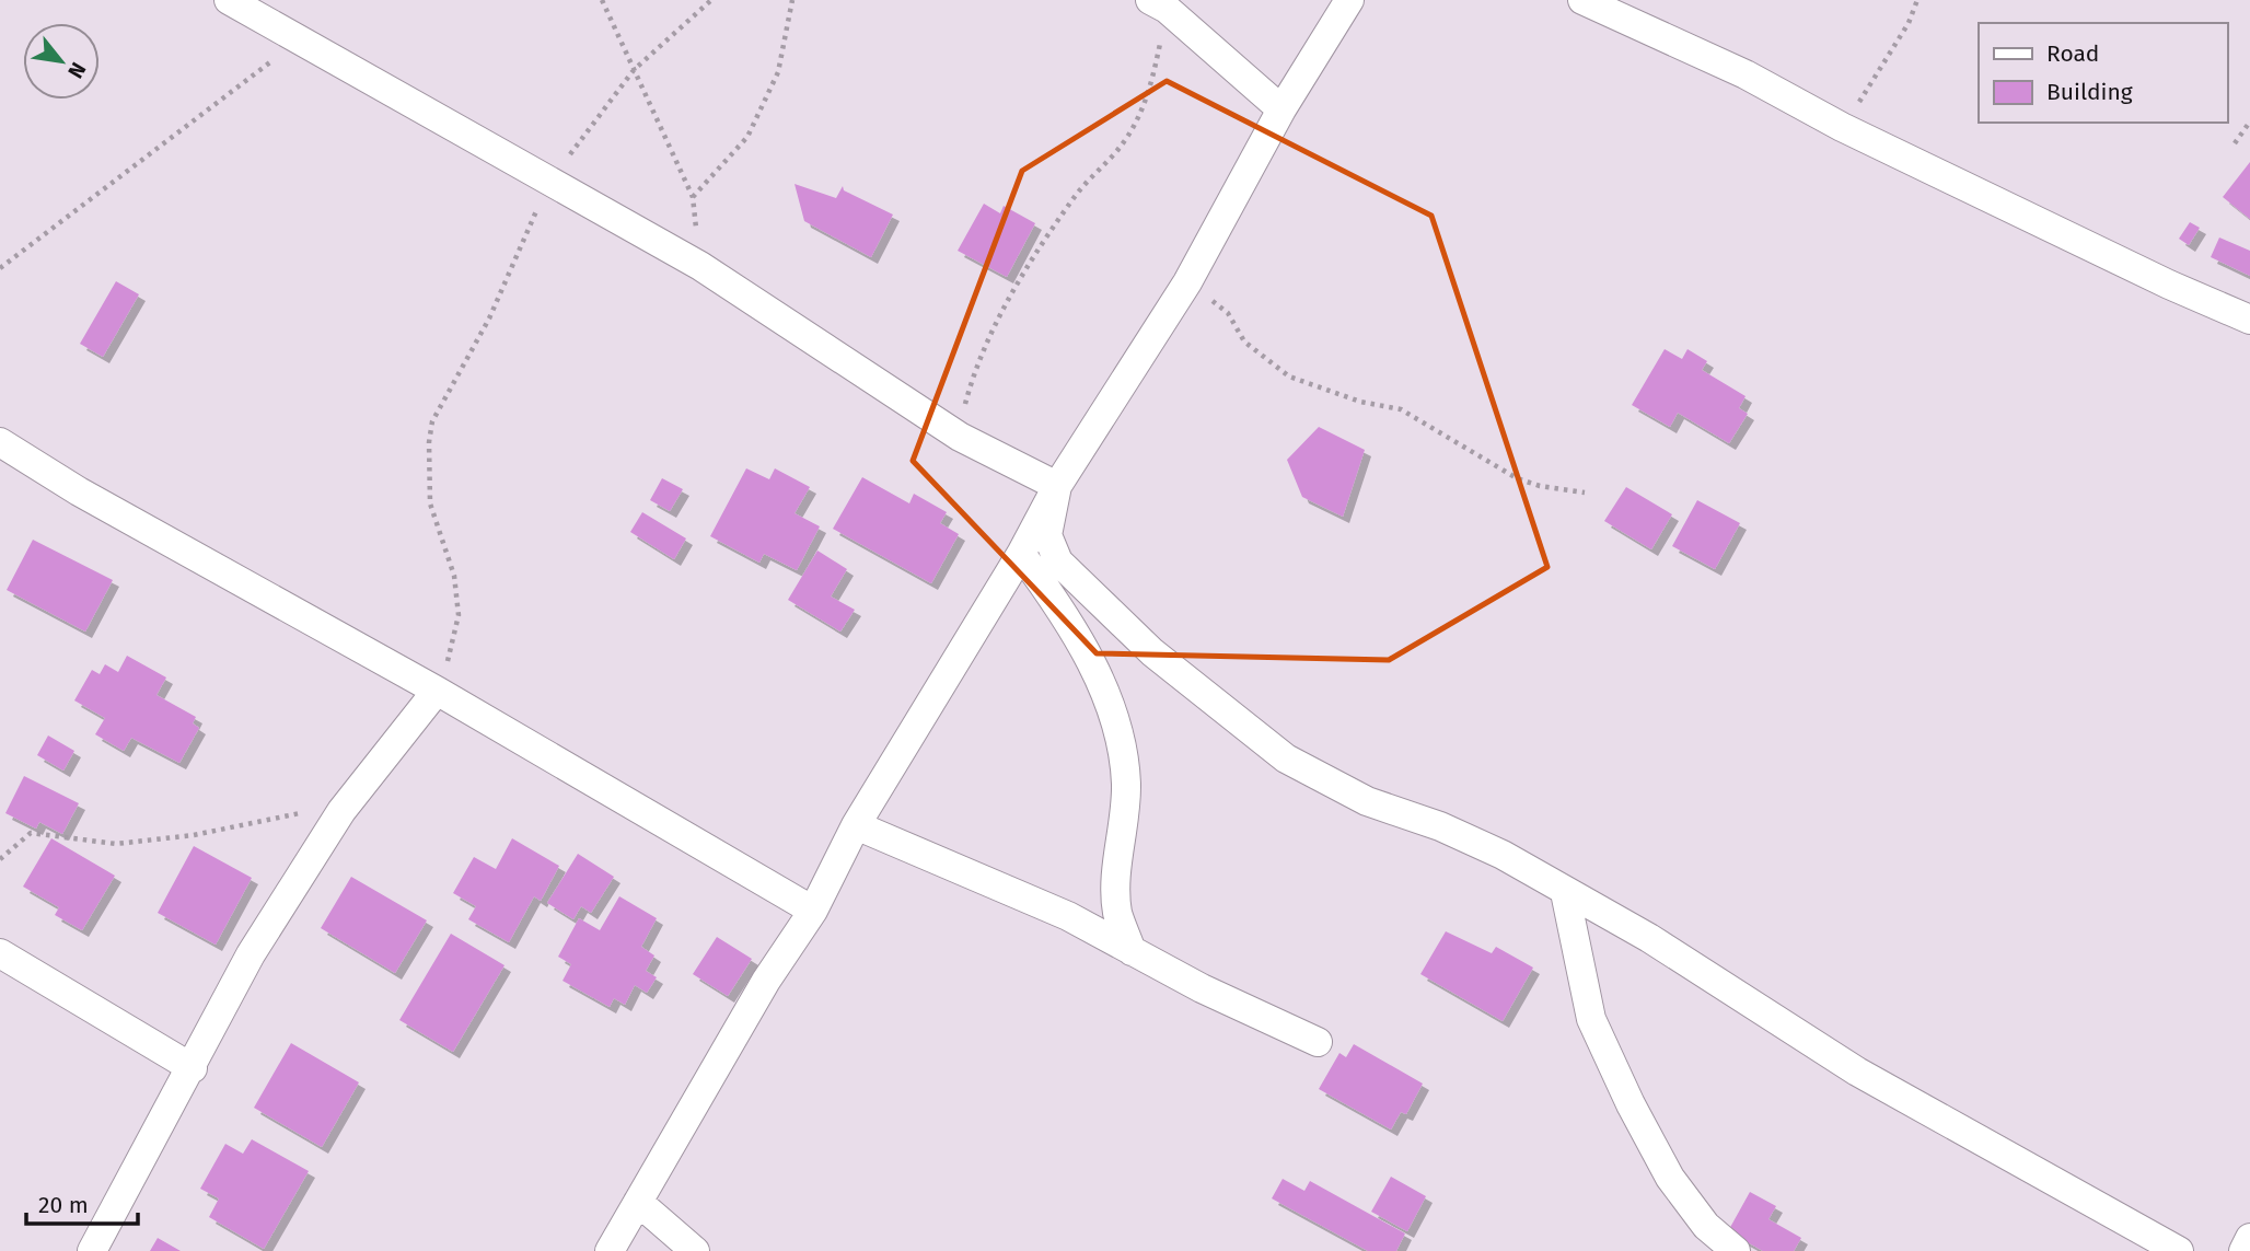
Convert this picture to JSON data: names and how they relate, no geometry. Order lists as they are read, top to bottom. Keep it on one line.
{"legend":["Road","Building"],"scale_bar":"20 m","north":"bottom right"}
